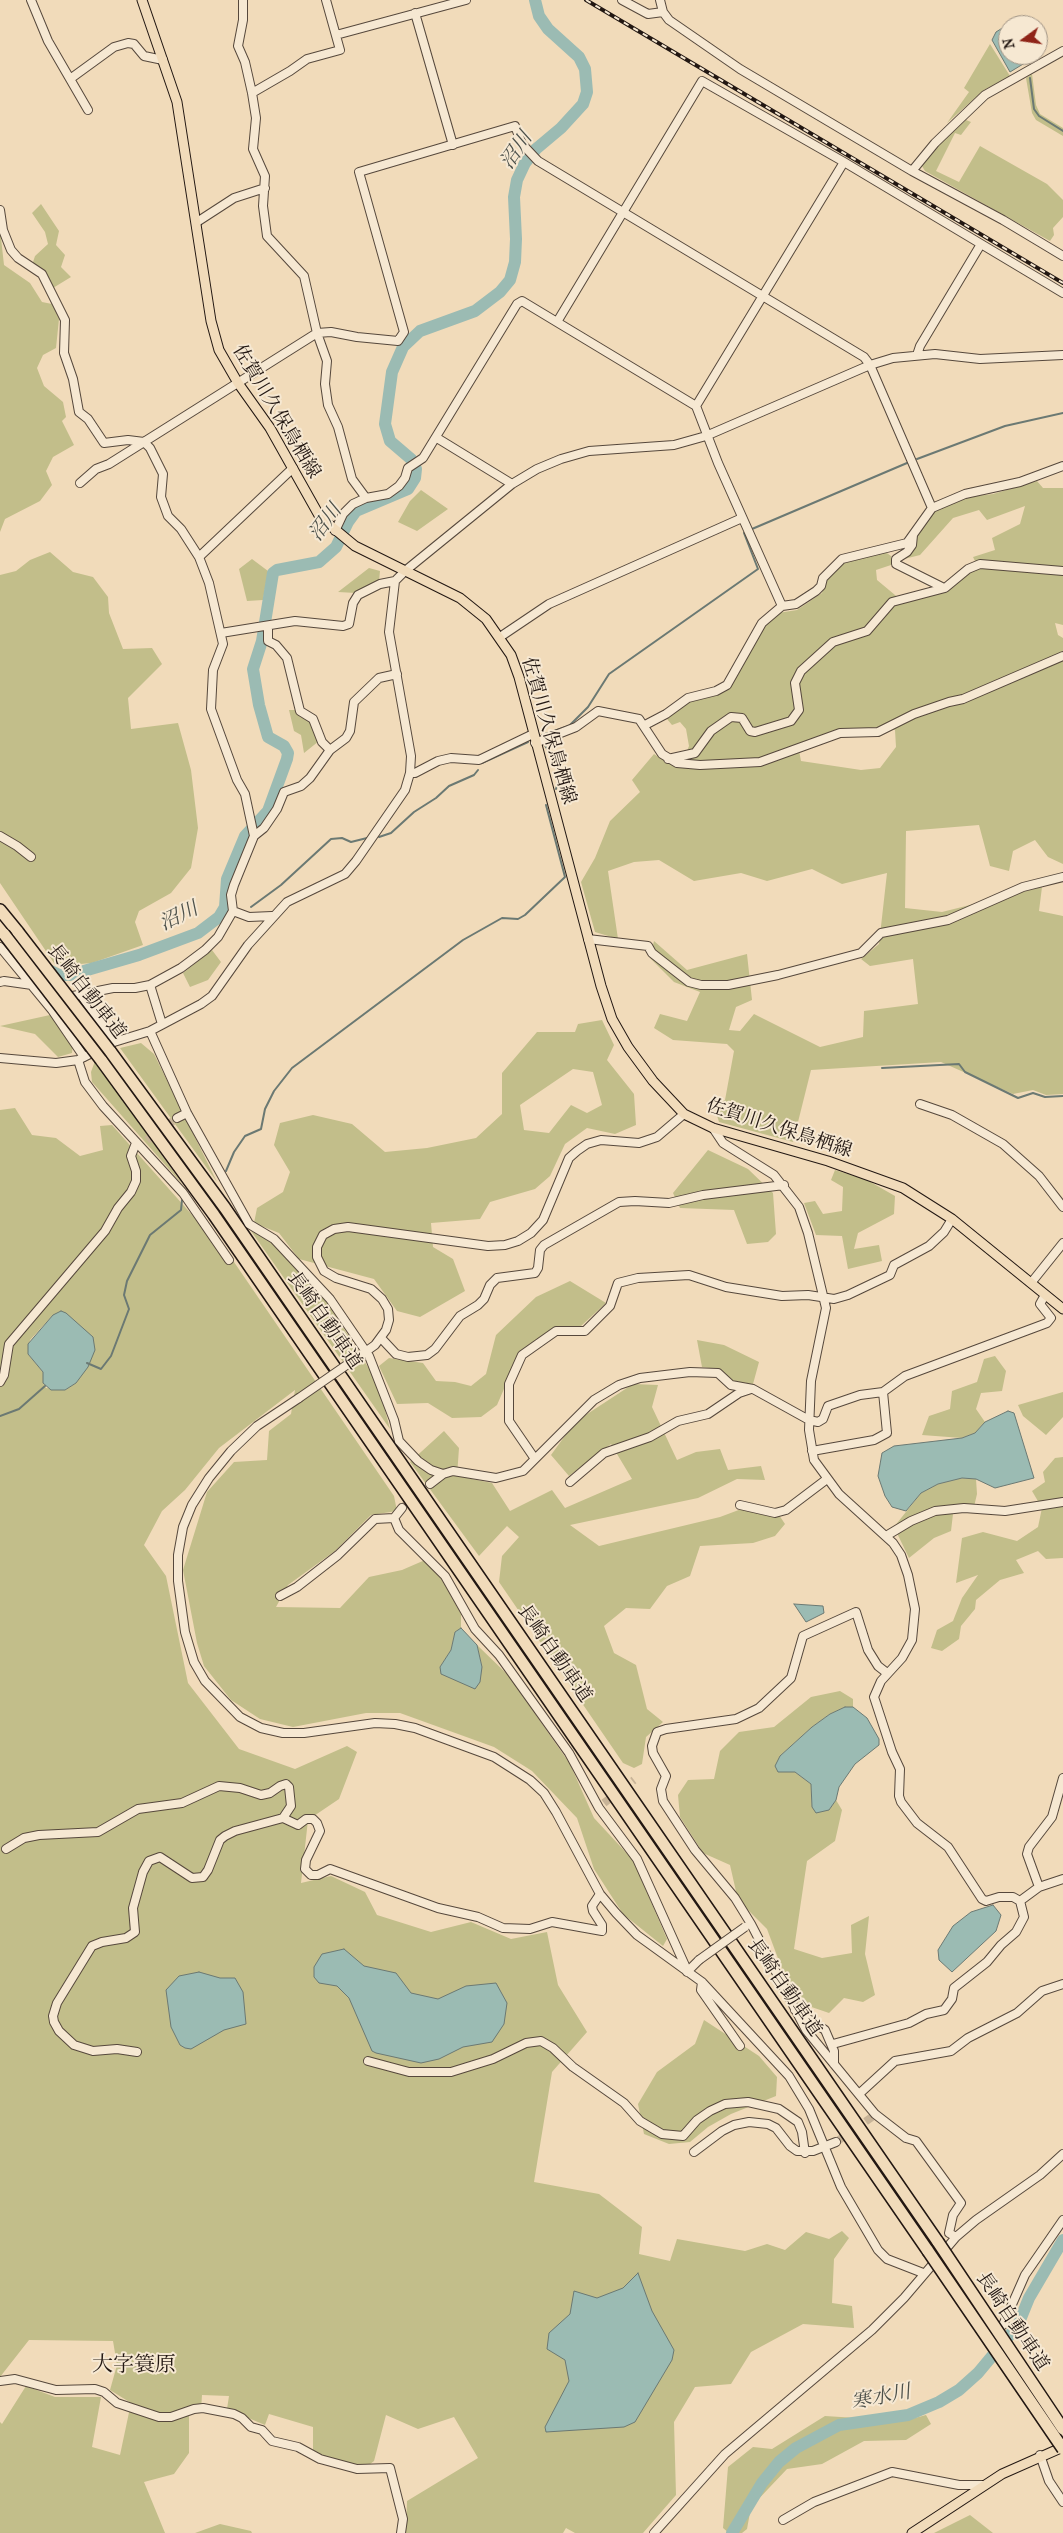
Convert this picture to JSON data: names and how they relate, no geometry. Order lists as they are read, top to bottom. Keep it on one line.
{"streets":{"highway":["長崎自動車道"],"main road":["佐賀川久保鳥栖線"]},"districts":["大字簑原"],"water":["沼川","寒水川"],"north":"left"}
